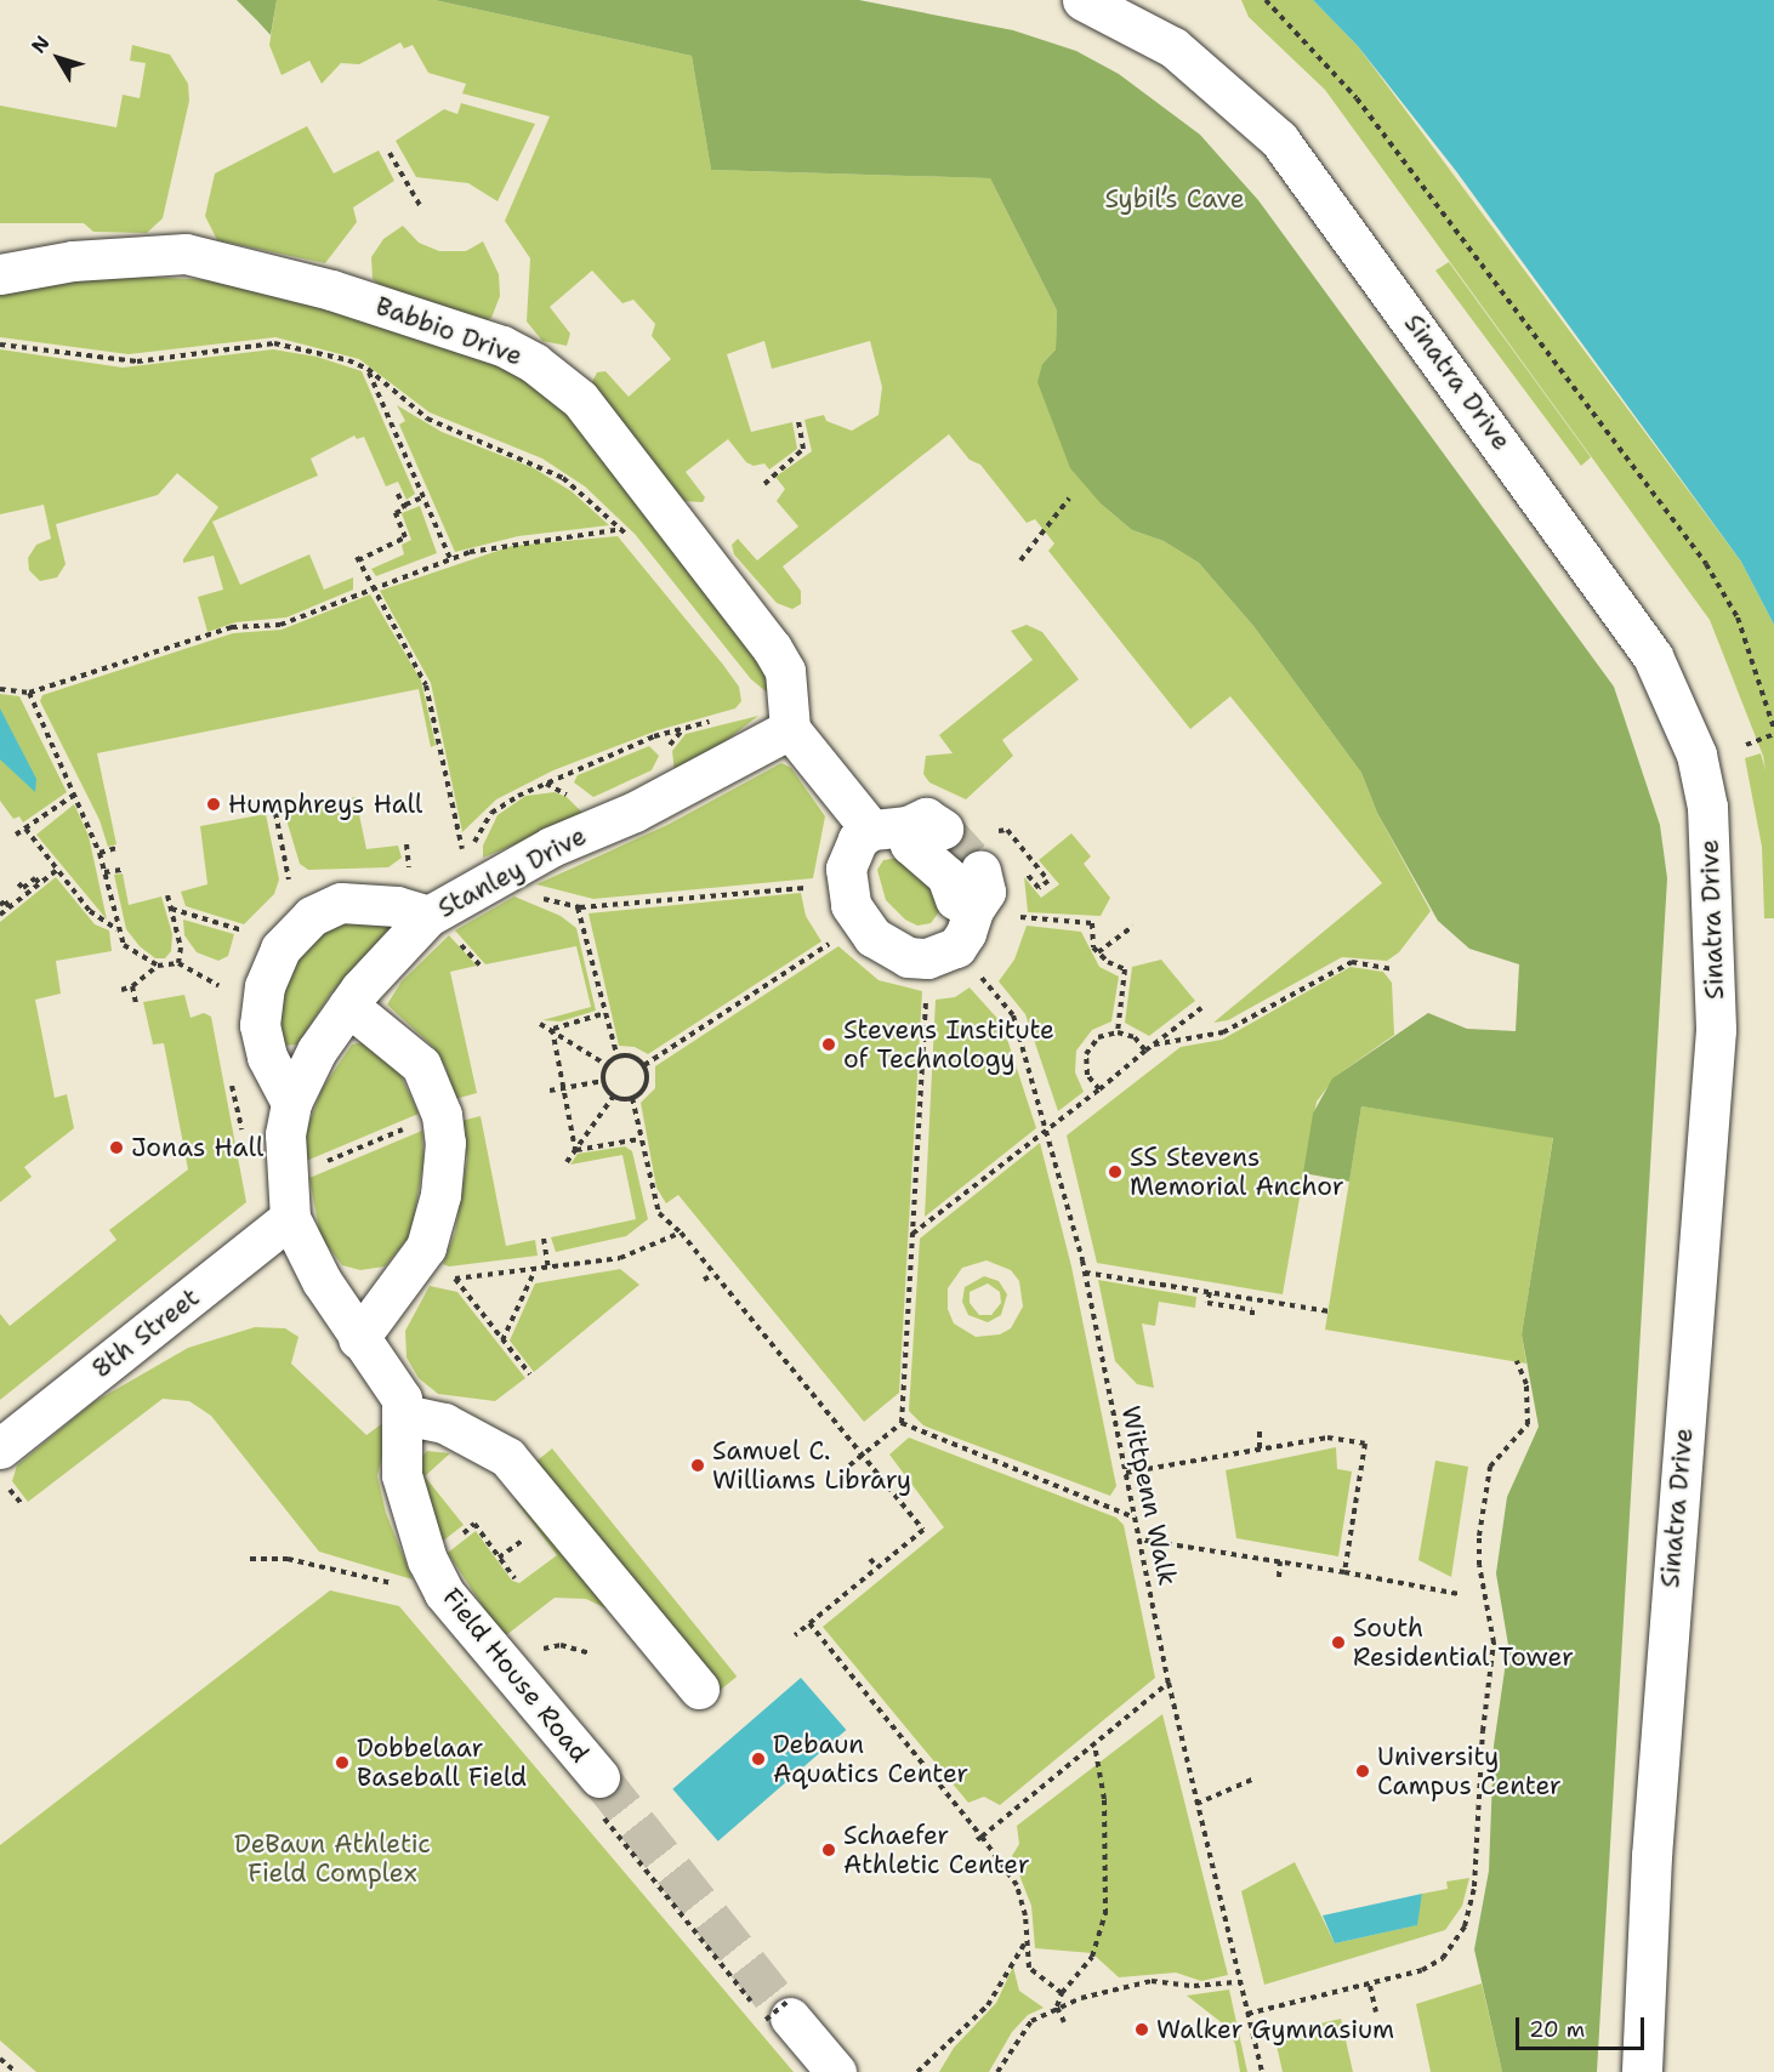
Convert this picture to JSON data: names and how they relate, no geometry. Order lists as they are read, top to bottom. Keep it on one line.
{"streets":{"street":["Babbio Drive","Sinatra Drive","Stanley Drive","8th Street","Field House Road"],"path":["Wittpenn Walk"]},"crossings":[["Babbio Drive","Stanley Drive"],["Stanley Drive","8th Street"],["Stanley Drive","Field House Road"],["8th Street","Field House Road"]],"parks":["Sybil’s Cave","DeBaun Athletic Field Complex"],"places":["Humphreys Hall","Stevens Institute of Technology","Jonas Hall","SS Stevens Memorial Anchor","Samuel C. Williams Library","South Residential Tower","Debaun Aquatics Center","Dobbelaar Baseball Field","University Campus Center","Schaefer Athletic Center","Walker Gymnasium"],"scale_bar":"20 m","north":"top left"}
